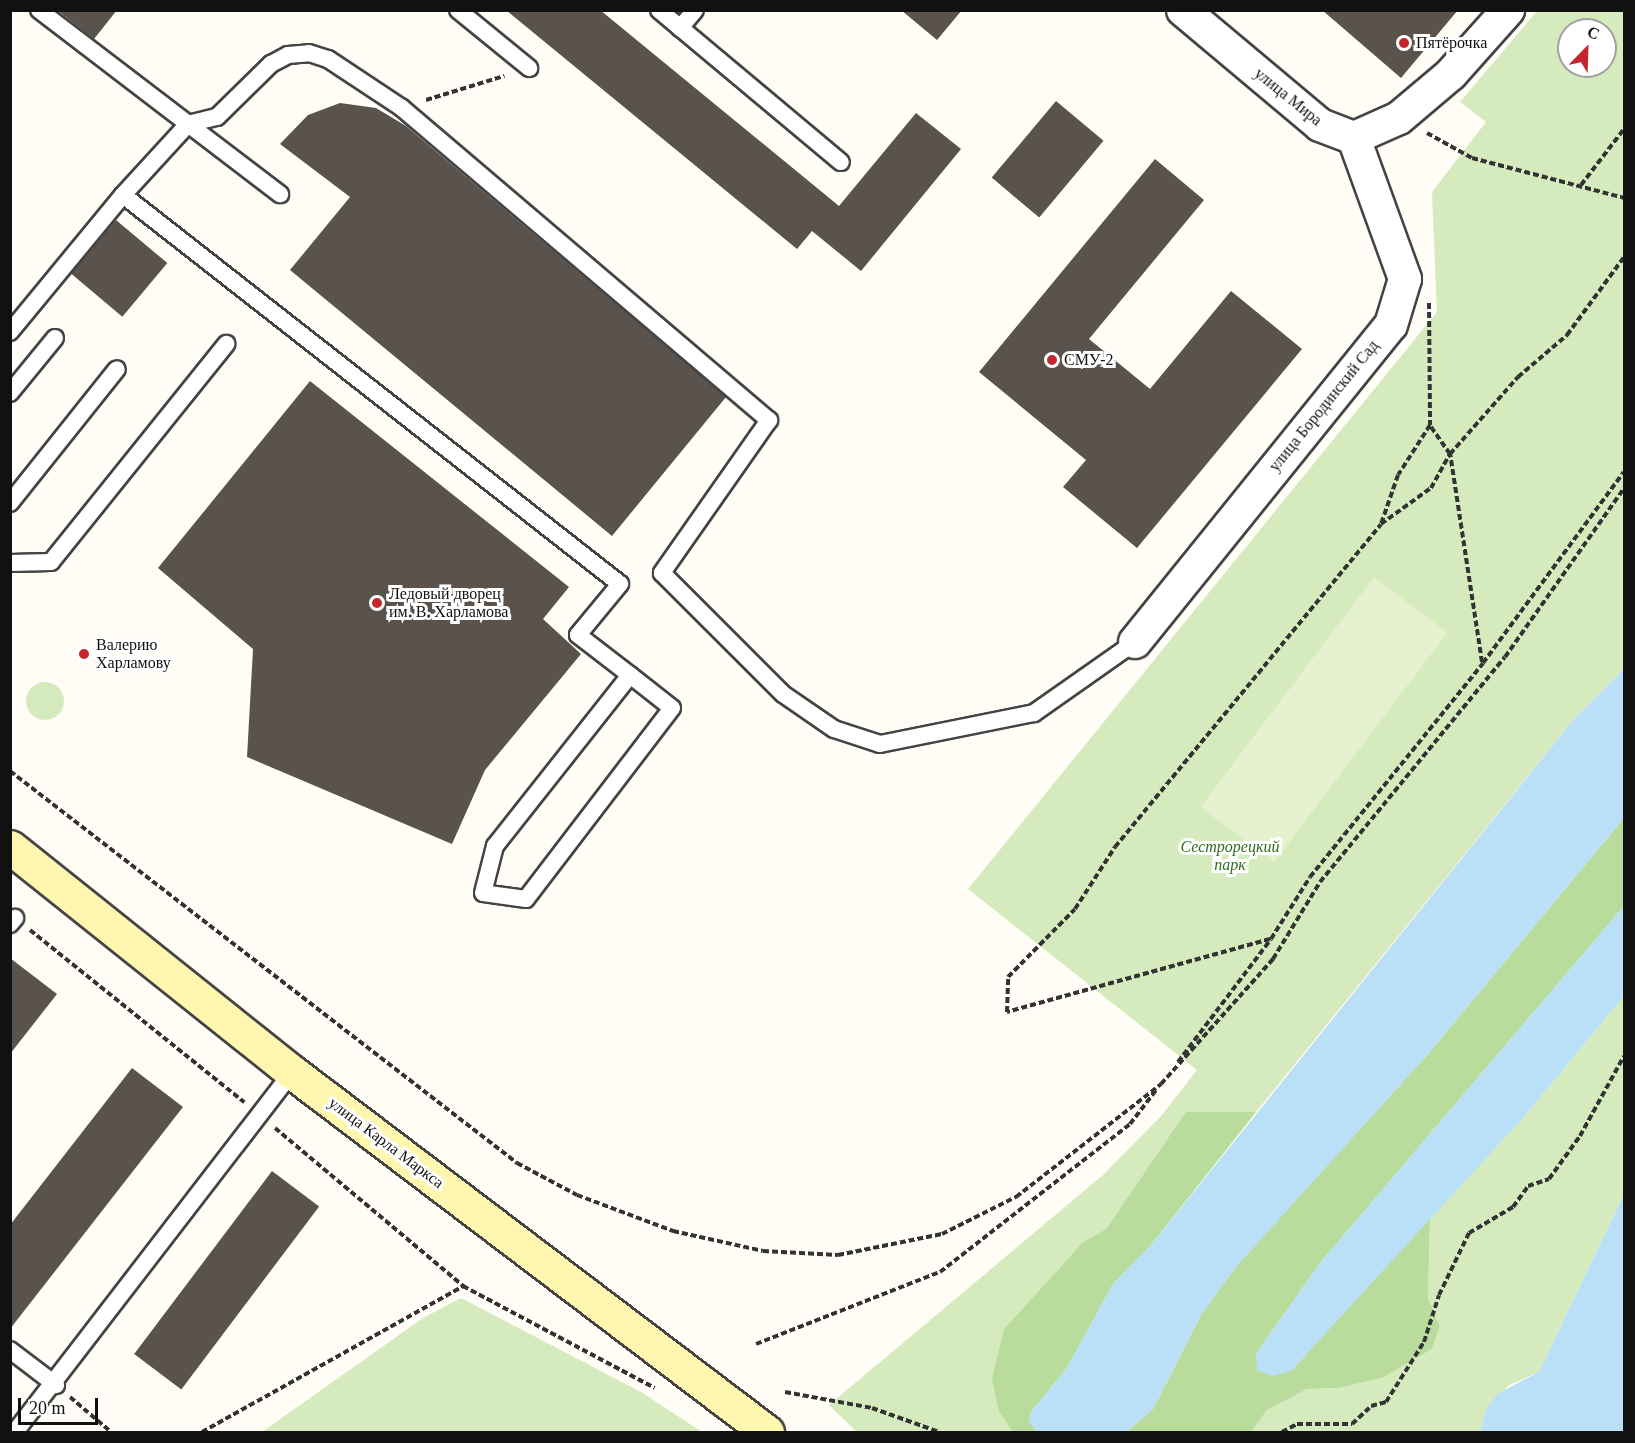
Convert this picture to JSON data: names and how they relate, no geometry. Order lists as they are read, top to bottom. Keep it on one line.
{"streets":{"street":["улица Мира","улица Бородинский Сад","улица Карла Маркса"]},"crossings":[["улица Мира","улица Бородинский Сад"]],"parks":["Сестрорецкий парк"],"places":["Пятёрочка","СМУ-2","Ледовый дворец им. В. Харламова","Валерию Харламову"],"scale_bar":"20 m","north":"top right"}
